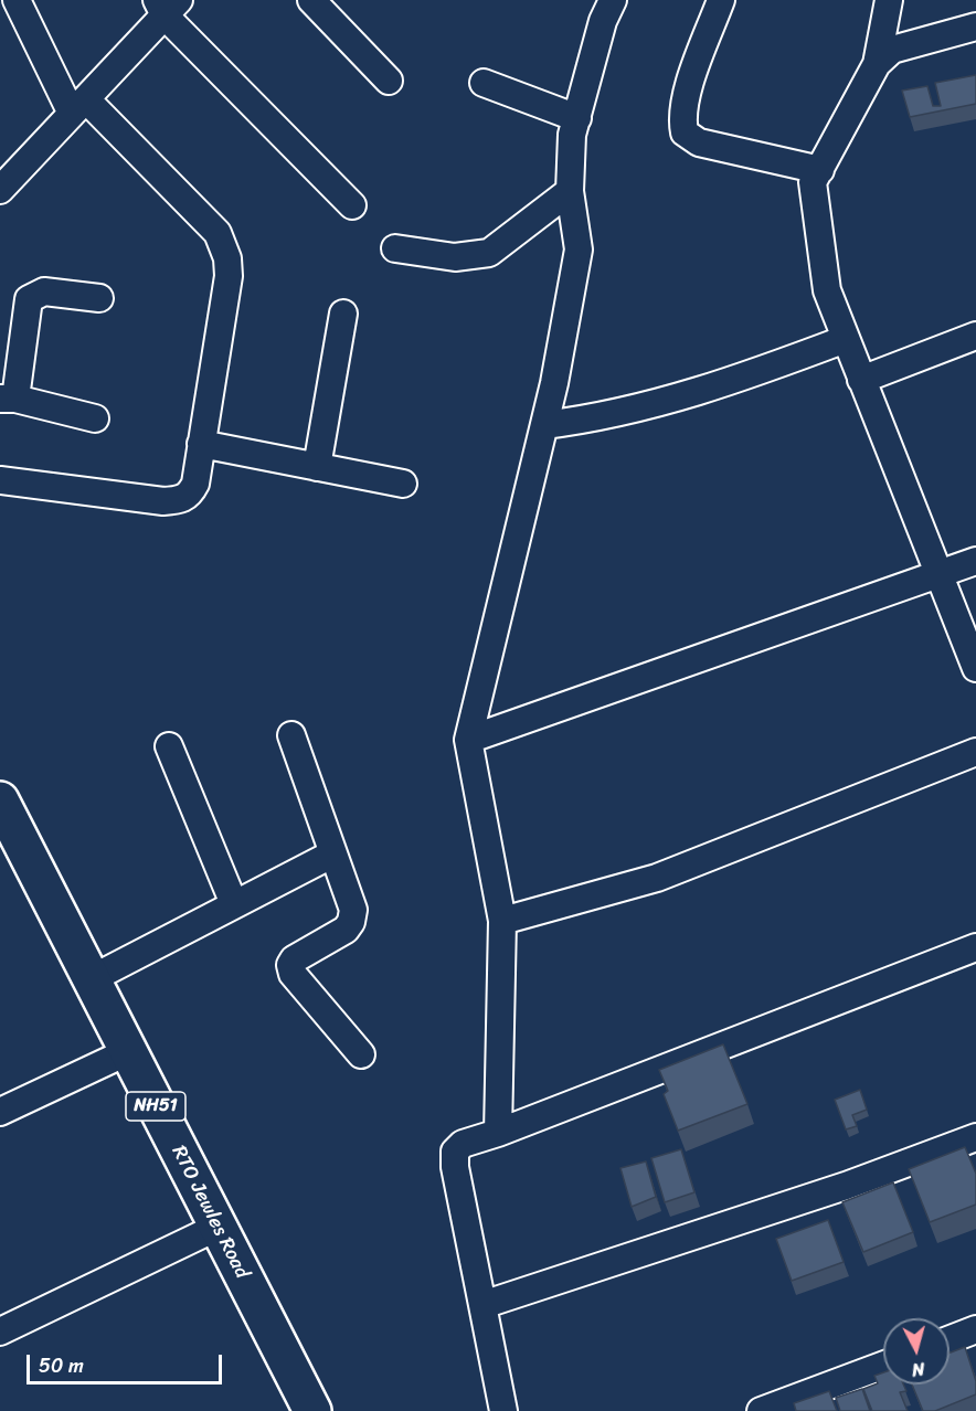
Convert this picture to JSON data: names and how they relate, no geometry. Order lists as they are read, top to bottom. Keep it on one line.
{"streets":{"highway":["NH51","RTO Jewles Road"]},"scale_bar":"50 m","north":"bottom"}
